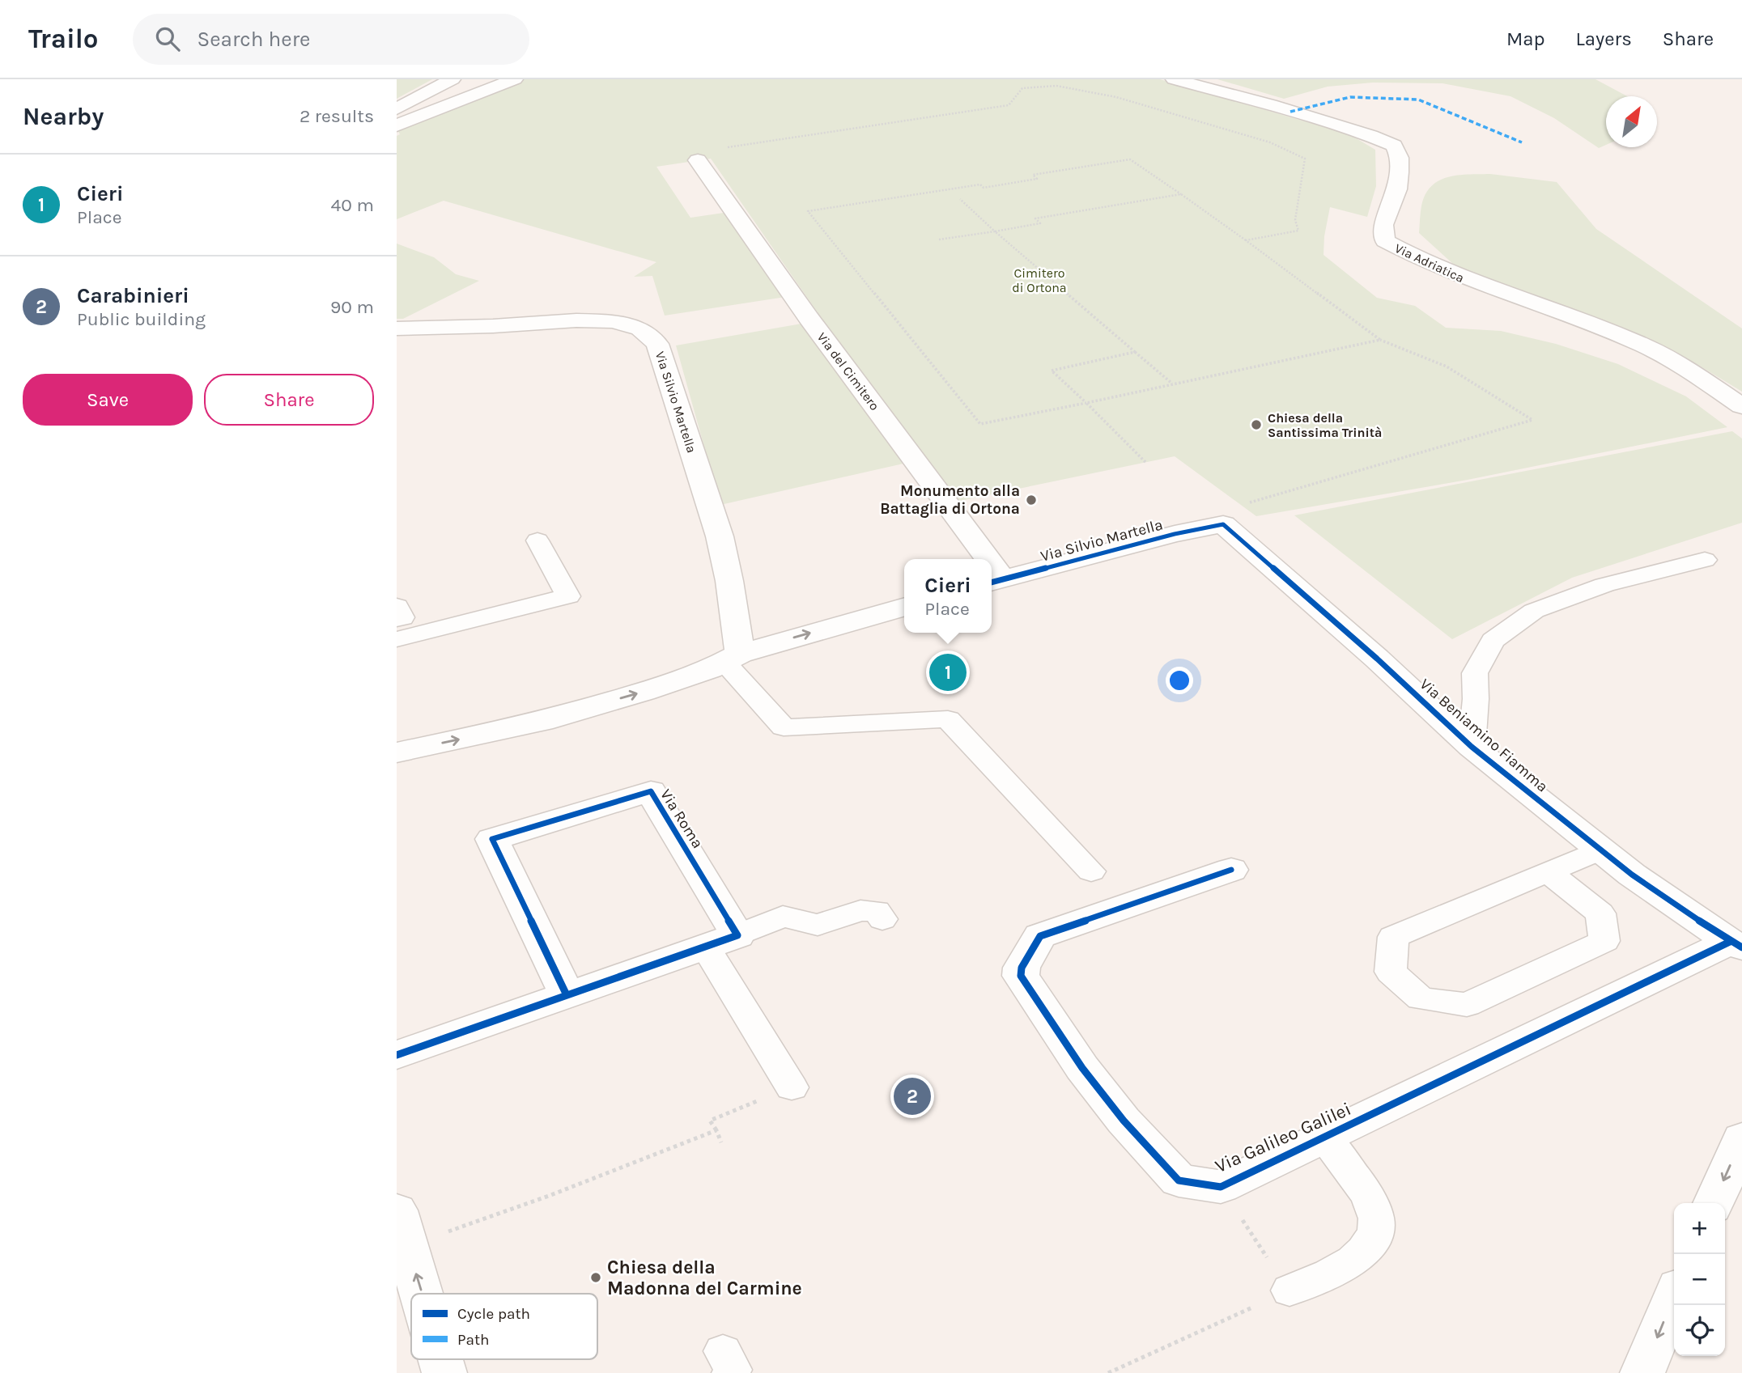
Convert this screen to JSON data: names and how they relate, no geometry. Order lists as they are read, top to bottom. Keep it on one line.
{"streets":{"street":["Via Adriatica","Via del Cimitero","Via Silvio Martella","Via Beniamino Fiamma","Via Roma","Via Galileo Galilei"]},"crossings":[["Via Silvio Martella","Via Beniamino Fiamma"],["Via Beniamino Fiamma","Via Galileo Galilei"]],"parks":["Cimitero di Ortona"],"places":["Chiesa della Santissima Trinità","Monumento alla Battaglia di Ortona","Chiesa della Madonna del Carmine"],"legend":["Cycle path","Path"],"north":"top right","page":{"header":"Trailo","search":"Search here","nav":["Map","Layers","Share"],"heading":["Nearby","2 results"],"list":[{"mark":"1","name":"Cieri","note":"Place","value":"40 m"},{"mark":"2","name":"Carabinieri","note":"Public building","value":"90 m"}],"buttons":["Save","Share"],"popup":["Cieri","Place"],"pins":["1","2"],"map_buttons":["+","−"]}}
